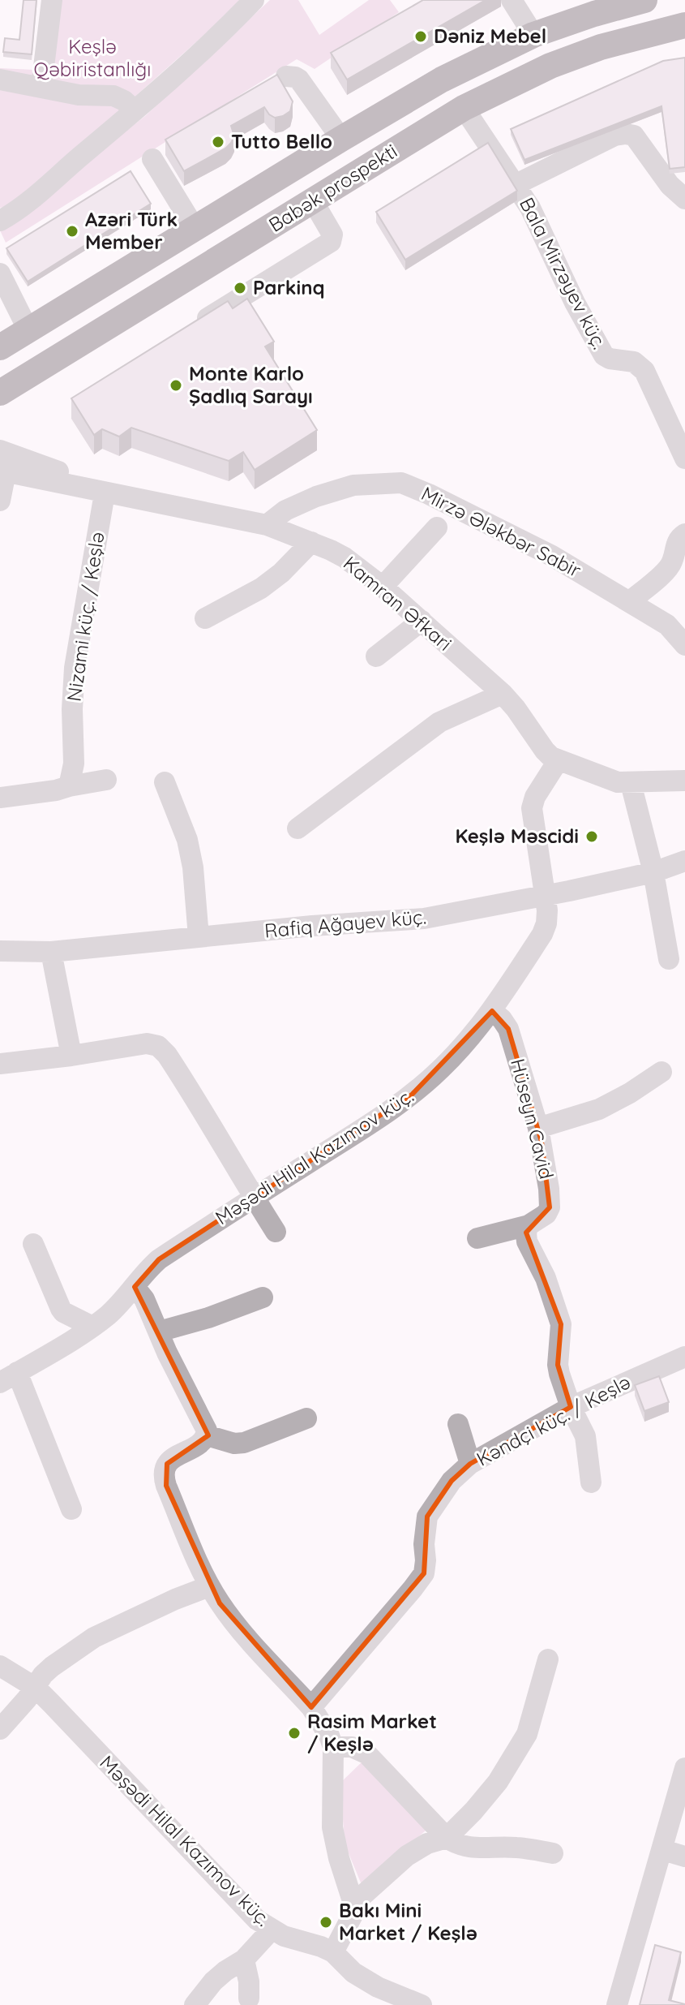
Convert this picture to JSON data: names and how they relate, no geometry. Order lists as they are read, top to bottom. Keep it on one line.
{"streets":{"main road":["Babək prospekti"],"street":["Bala Mirzəyev küç.","Mirzə Ələkbər Sabir","Kamran Əfkari","Nizami küç. / Keşlə","Rafiq Ağayev küç.","Hüseyn Cavid","Məşədi Hilal Kazımov küç.","Kəndçi küç. / Keşlə"]},"crossings":[["Babək prospekti","Bala Mirzəyev küç."],["Mirzə Ələkbər Sabir","Kamran Əfkari"],["Kamran Əfkari","Nizami küç. / Keşlə"],["Kamran Əfkari","Məşədi Hilal Kazımov küç."],["Rafiq Ağayev küç.","Məşədi Hilal Kazımov küç."],["Hüseyn Cavid","Məşədi Hilal Kazımov küç."]],"parks":["Keşlə Qəbiristanlığı"],"places":["Dəniz Mebel","Tutto Bello","Azəri Türk Member","Parkinq","Monte Karlo Şadlıq Sarayı","Keşlə Məscidi","Rasim Market / Keşlə","Bakı Mini Market / Keşlə"]}
